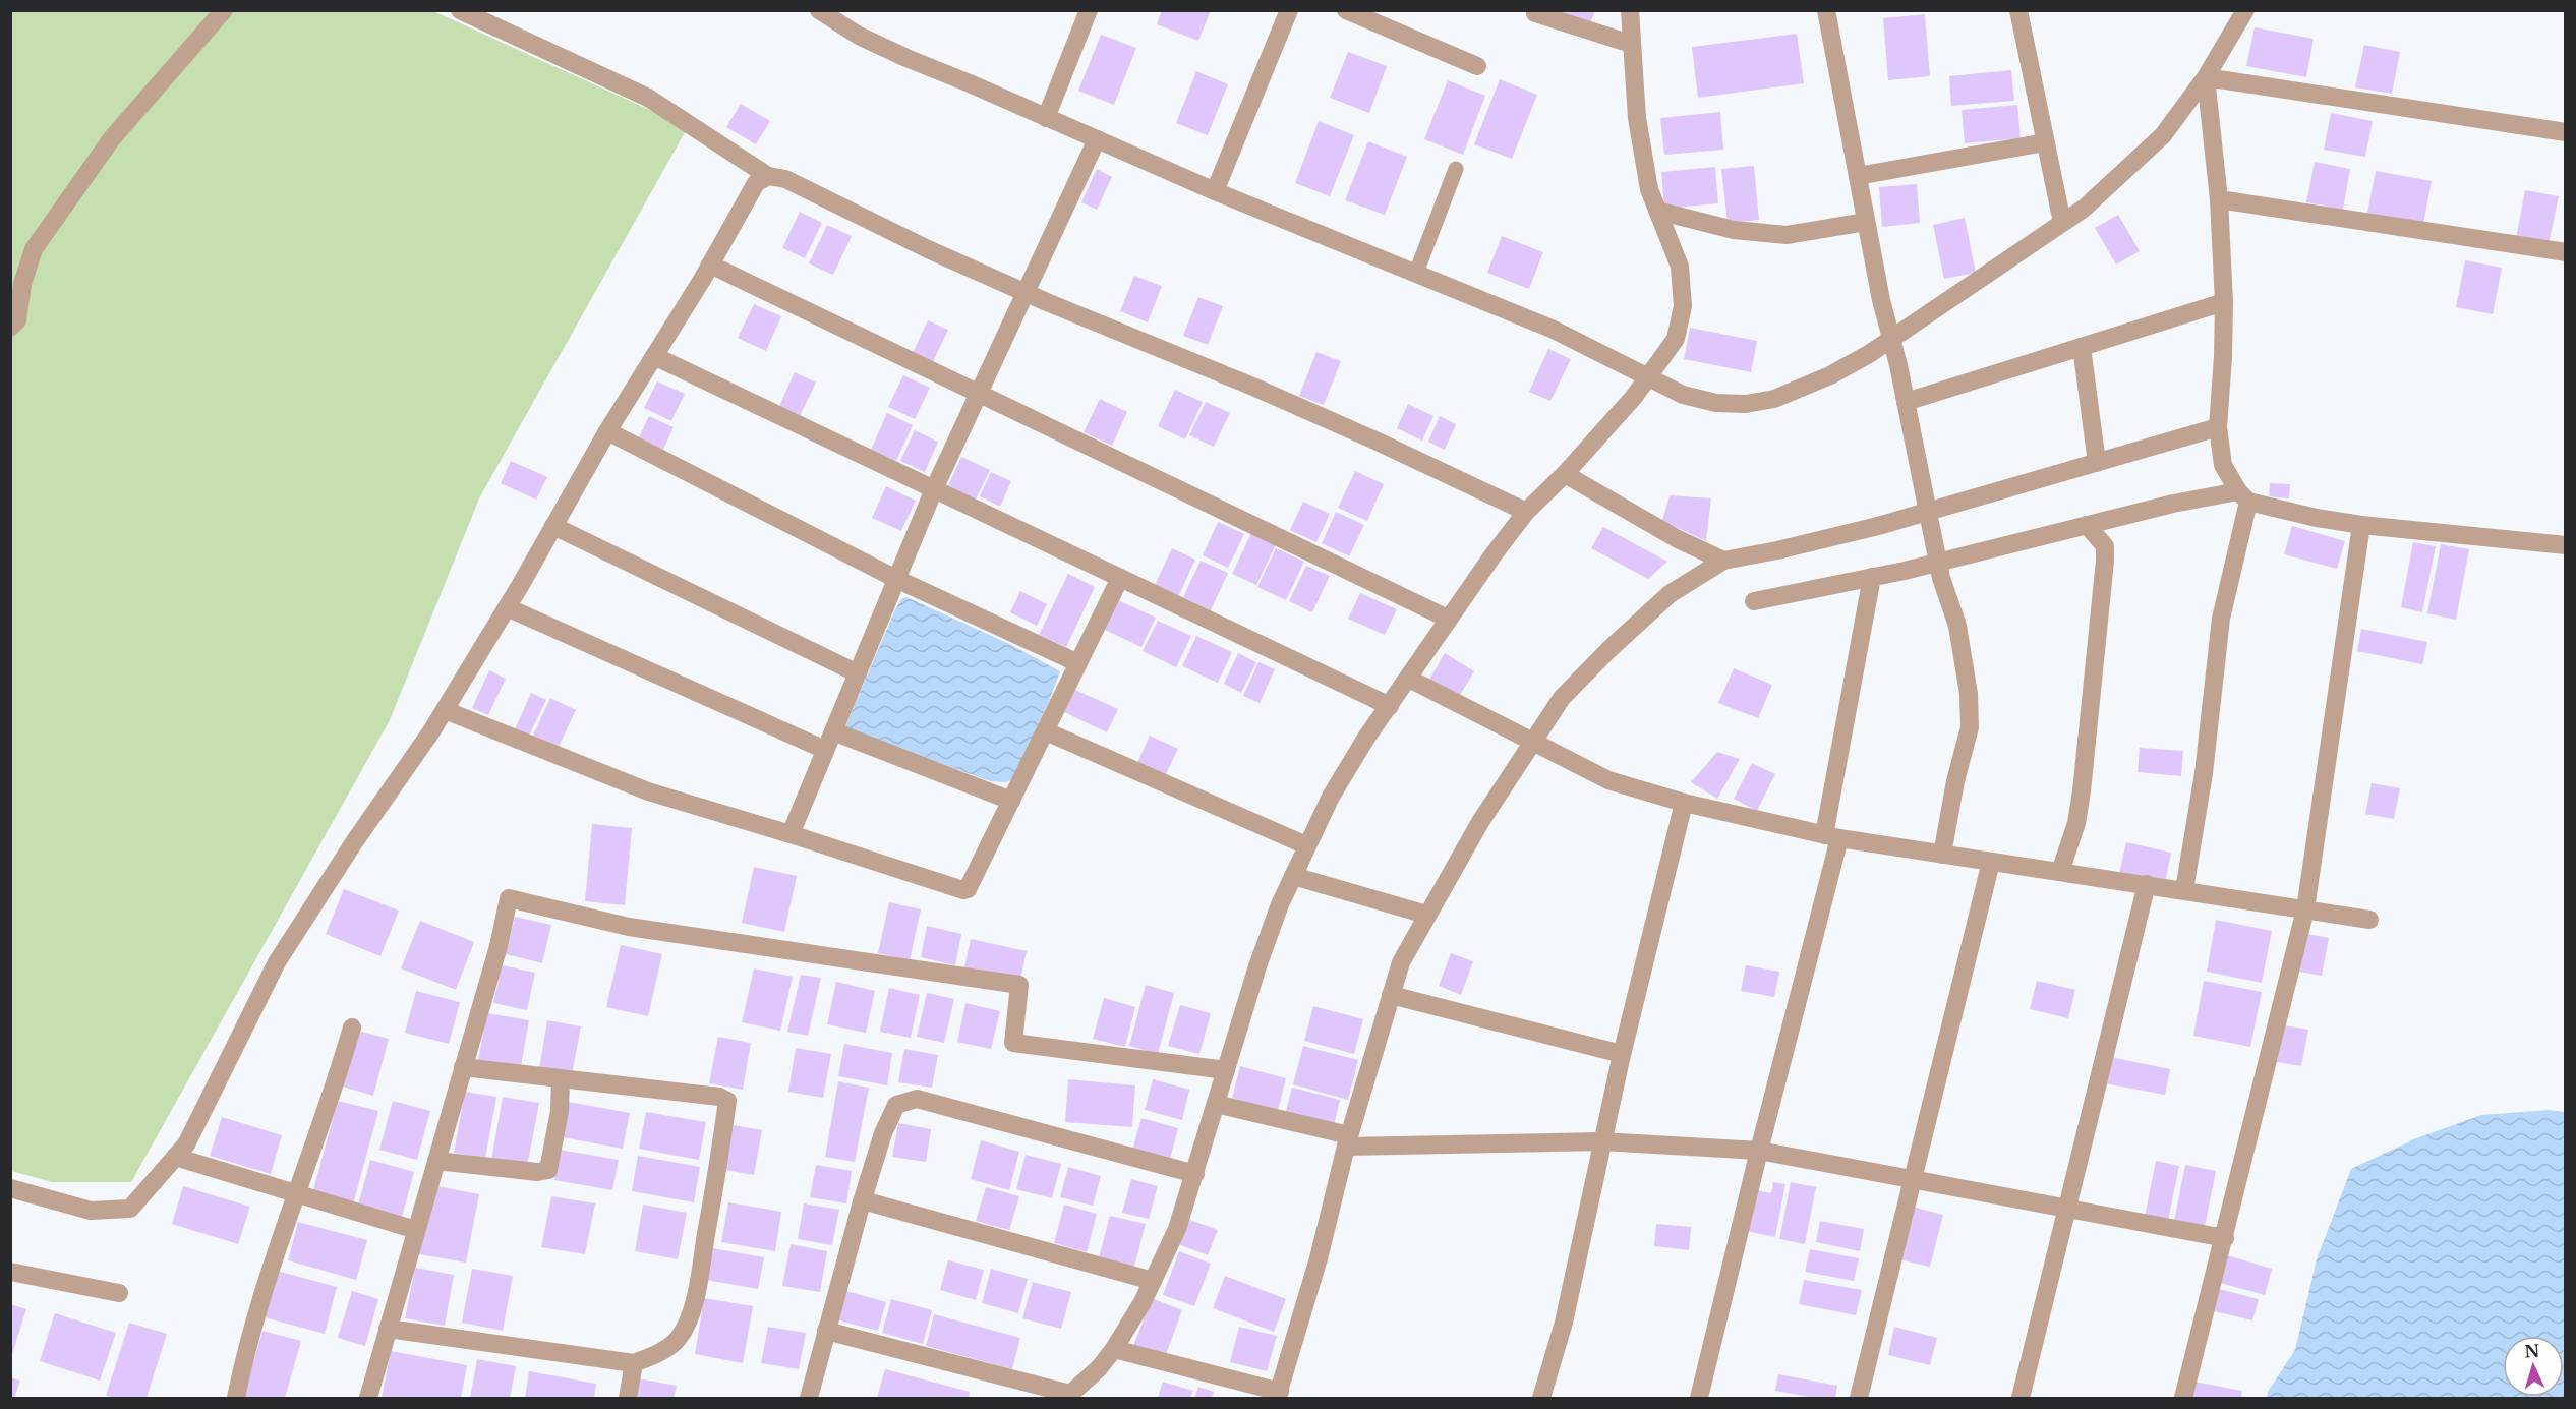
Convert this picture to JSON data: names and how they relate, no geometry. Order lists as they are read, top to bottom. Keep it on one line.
{"north":"top"}
